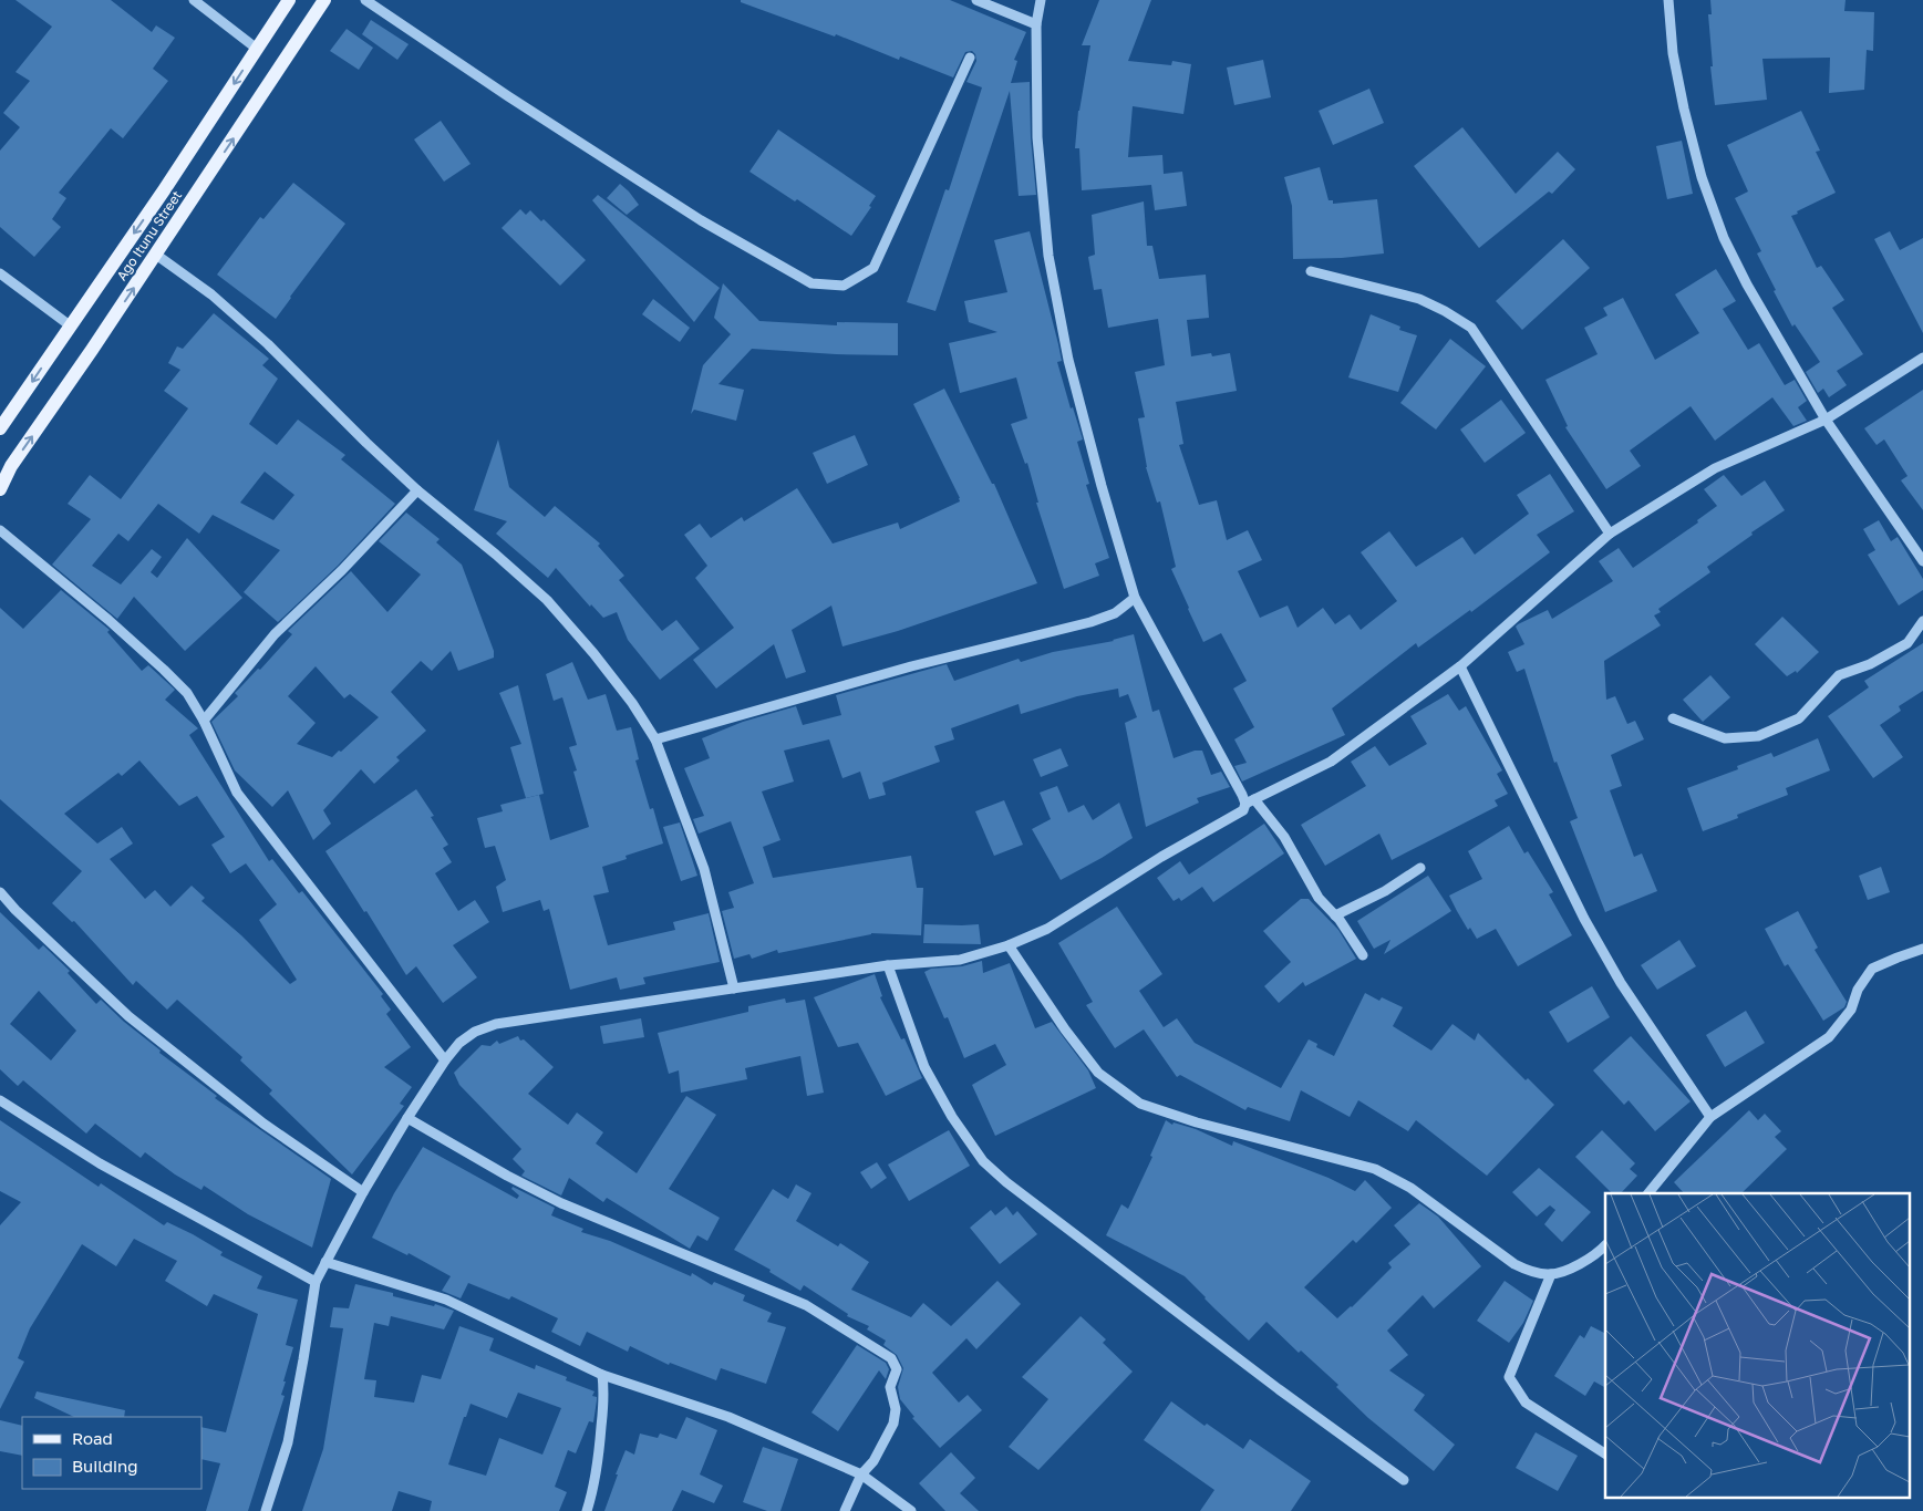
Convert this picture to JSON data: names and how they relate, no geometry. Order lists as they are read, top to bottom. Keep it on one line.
{"streets":{"main road":["Ago Itunu Street"]},"legend":["Road","Building"]}
